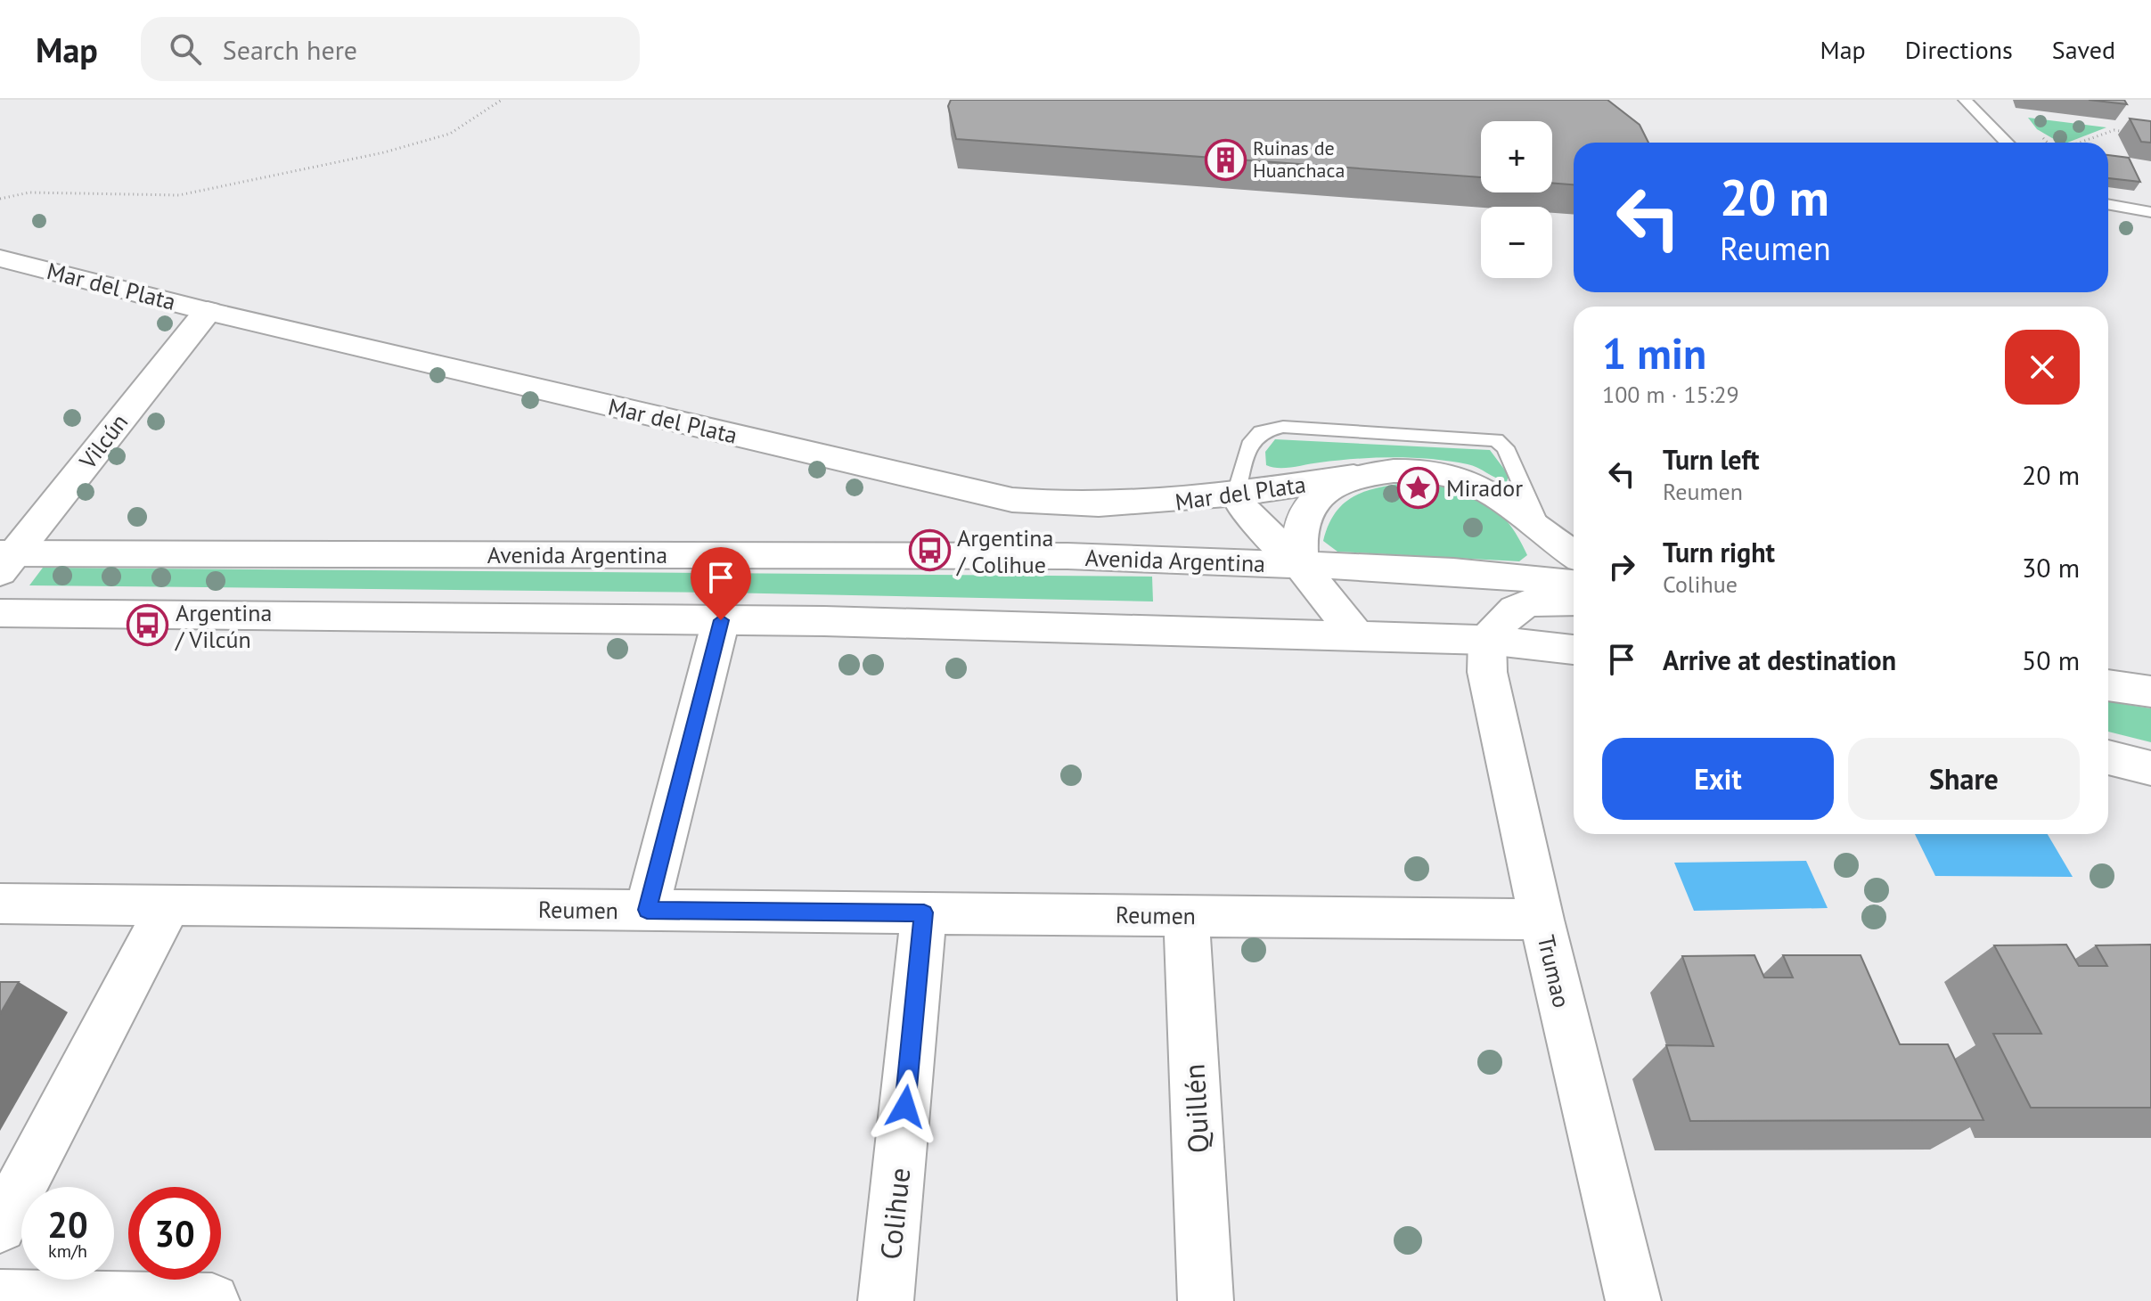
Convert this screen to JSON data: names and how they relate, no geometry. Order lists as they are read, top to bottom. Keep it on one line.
{"streets":{"street":["Mar del Plata","Vilcún","Avenida Argentina","Reumen","Trumao","Quillén","Colihue"]},"crossings":[["Mar del Plata","Vilcún"],["Vilcún","Avenida Argentina"],["Reumen","Trumao"],["Reumen","Quillén"],["Reumen","Colihue"]],"places":{"building":["Ruinas de Huanchaca"],"place":["Mirador"],"bus stop":["Argentina / Colihue","Argentina / Vilcún"]},"page":{"header":"Map","search":"Search here","nav":["Map","Directions","Saved"],"map_buttons":["+","−"],"turn":["20 m","Reumen"],"heading":["1 min","100 m · 15:29"],"list":[{"name":"Turn left","note":"Reumen","value":"20 m"},{"name":"Turn right","note":"Colihue","value":"30 m"},{"name":"Arrive at destination","value":"50 m"}],"buttons":["Exit","Share"],"speed":"20 km/h","limit":"30"}}
